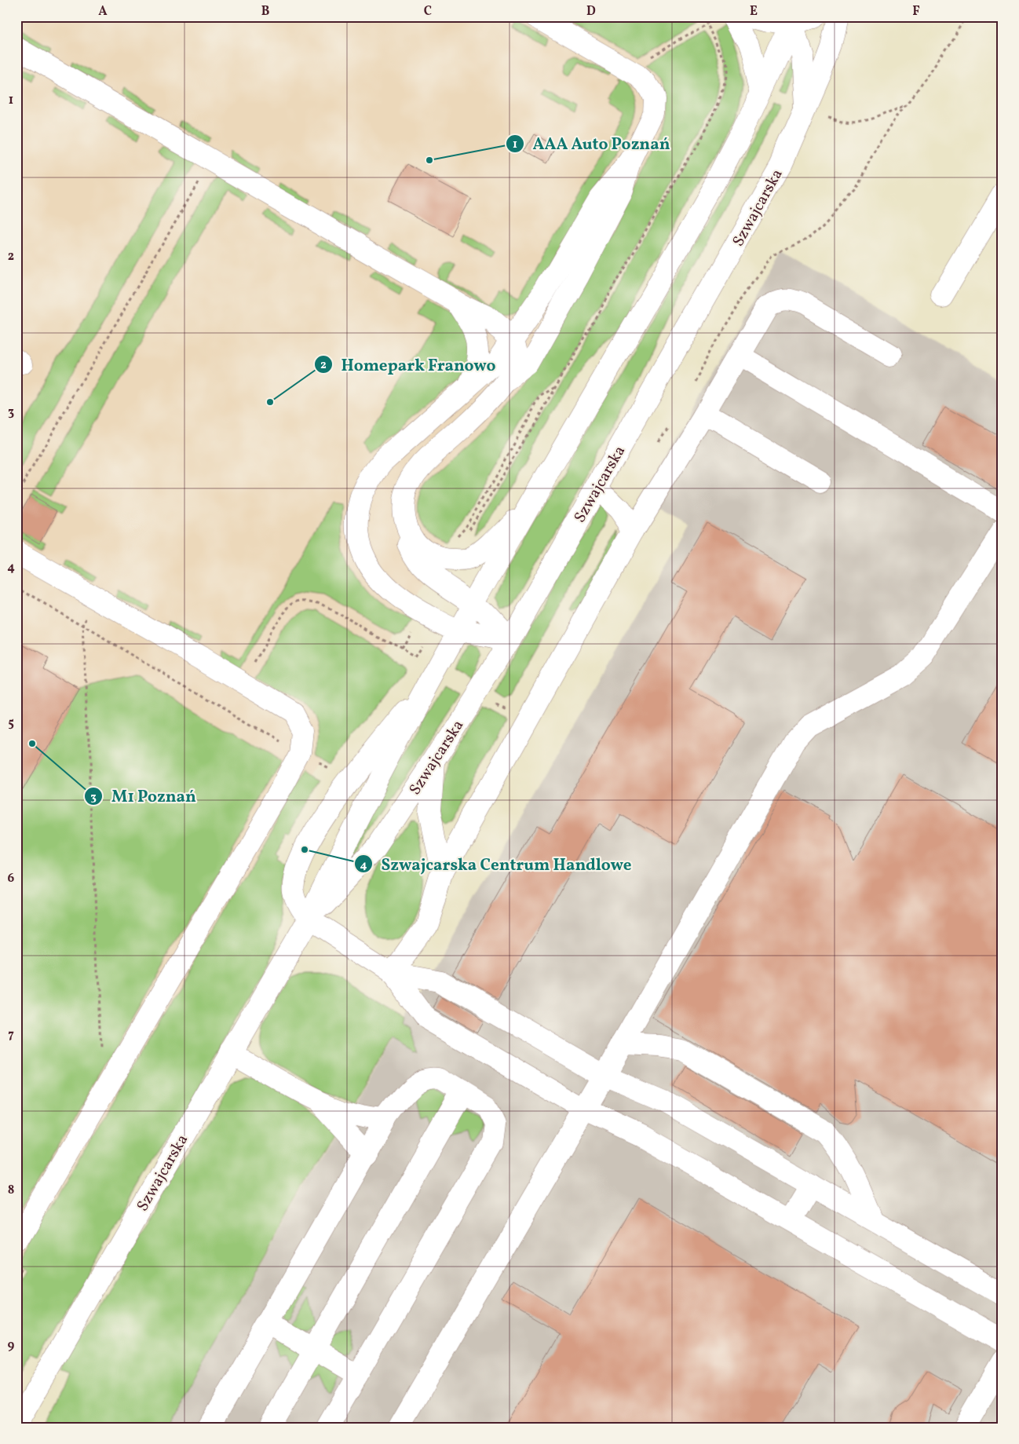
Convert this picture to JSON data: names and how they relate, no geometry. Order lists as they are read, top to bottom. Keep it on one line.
{"streets":{"street":["Szwajcarska"]},"places":["AAA Auto Poznań","Homepark Franowo","M1 Poznań","Szwajcarska Centrum Handlowe"],"grid":{"columns":["A","B","C","D","E","F"],"rows":["1","2","3","4","5","6","7","8","9"]}}
